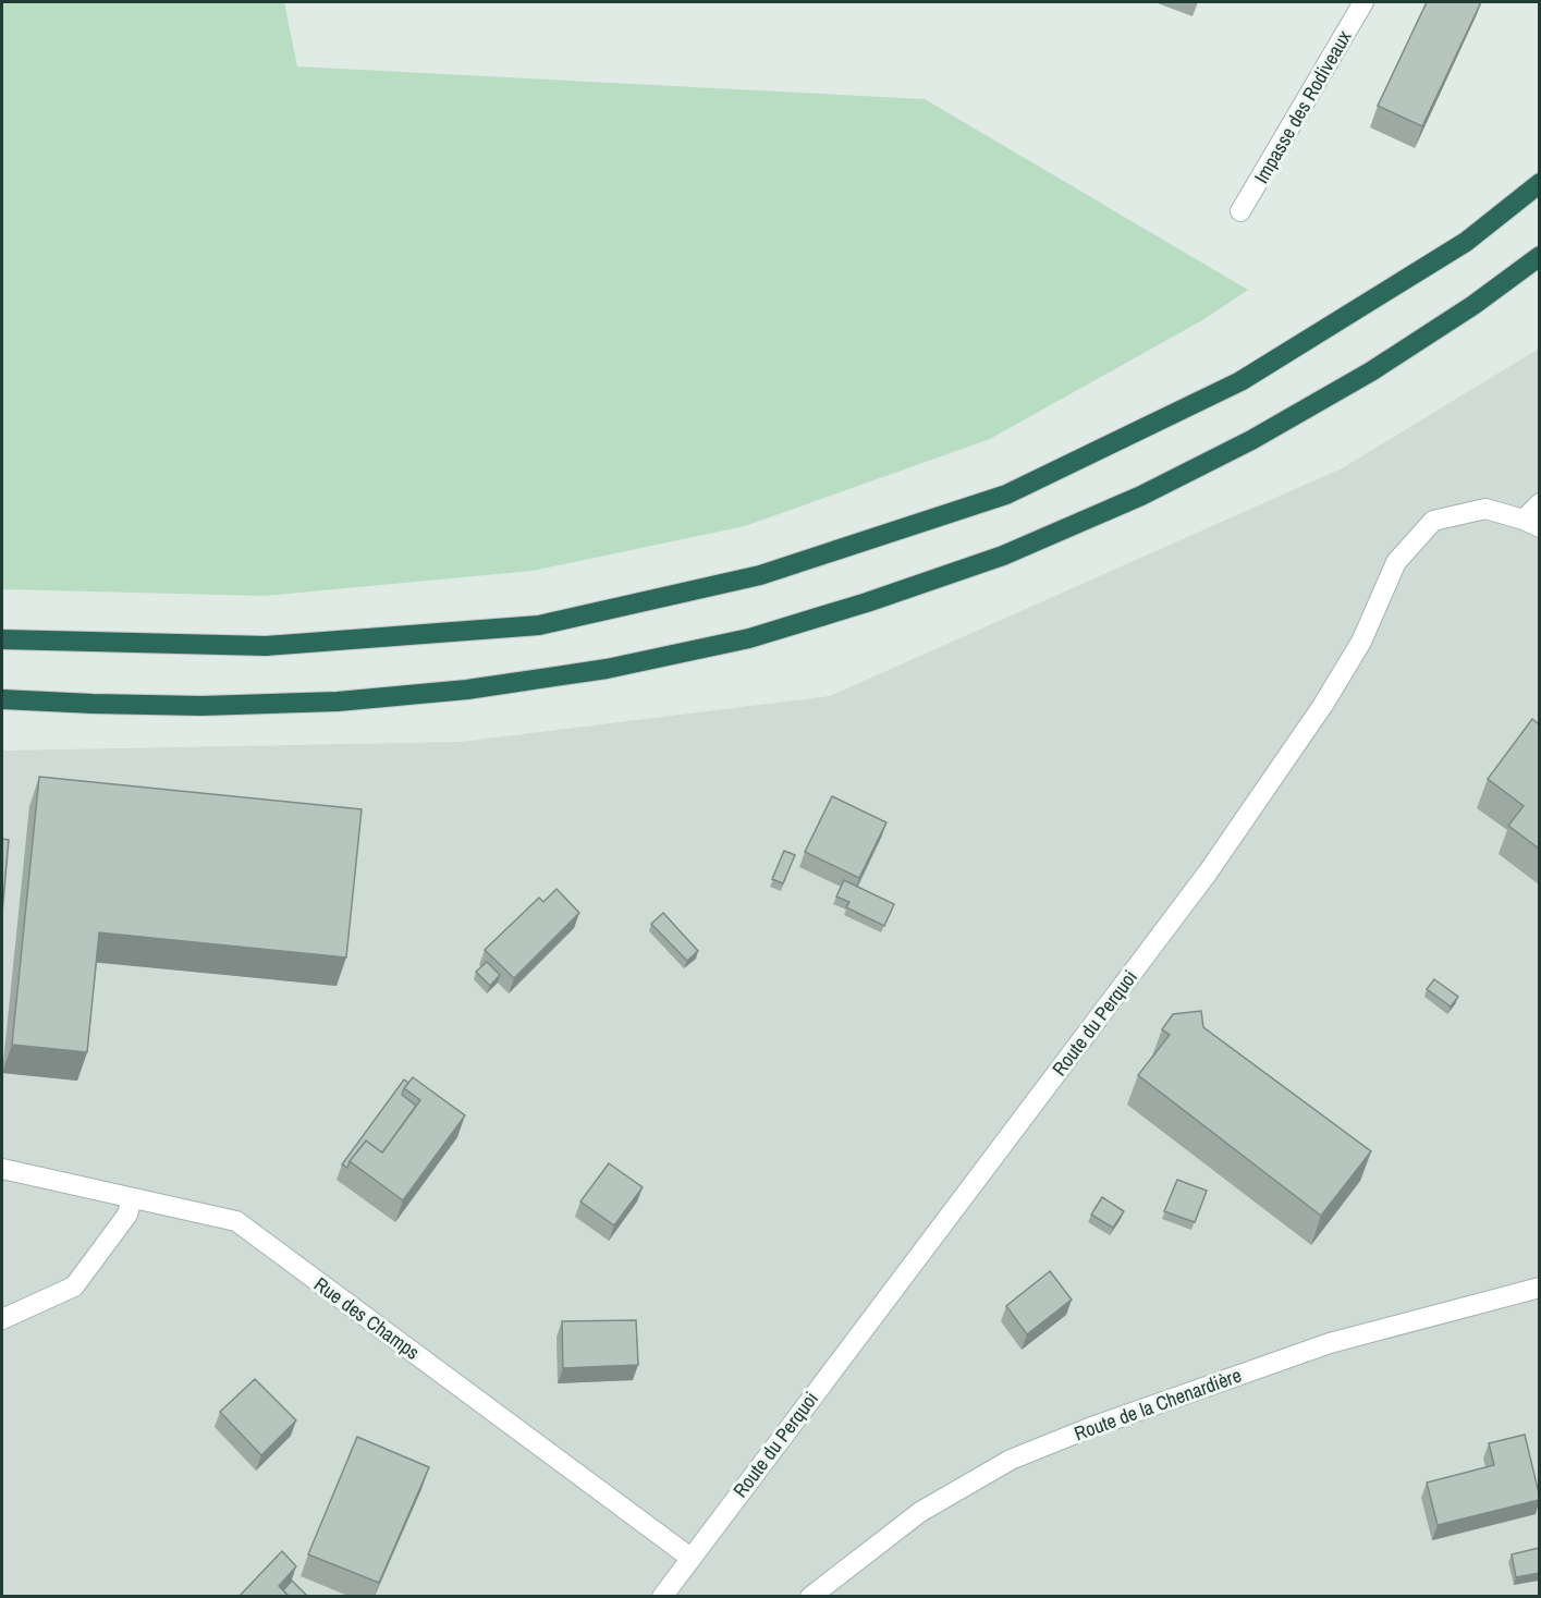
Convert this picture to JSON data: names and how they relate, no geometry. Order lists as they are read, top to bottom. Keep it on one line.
{"streets":{"street":["Impasse des Rodiveaux","Route du Perquoi","Rue des Champs","Route de la Chenardière"]},"crossings":[["Route du Perquoi","Rue des Champs"]]}
